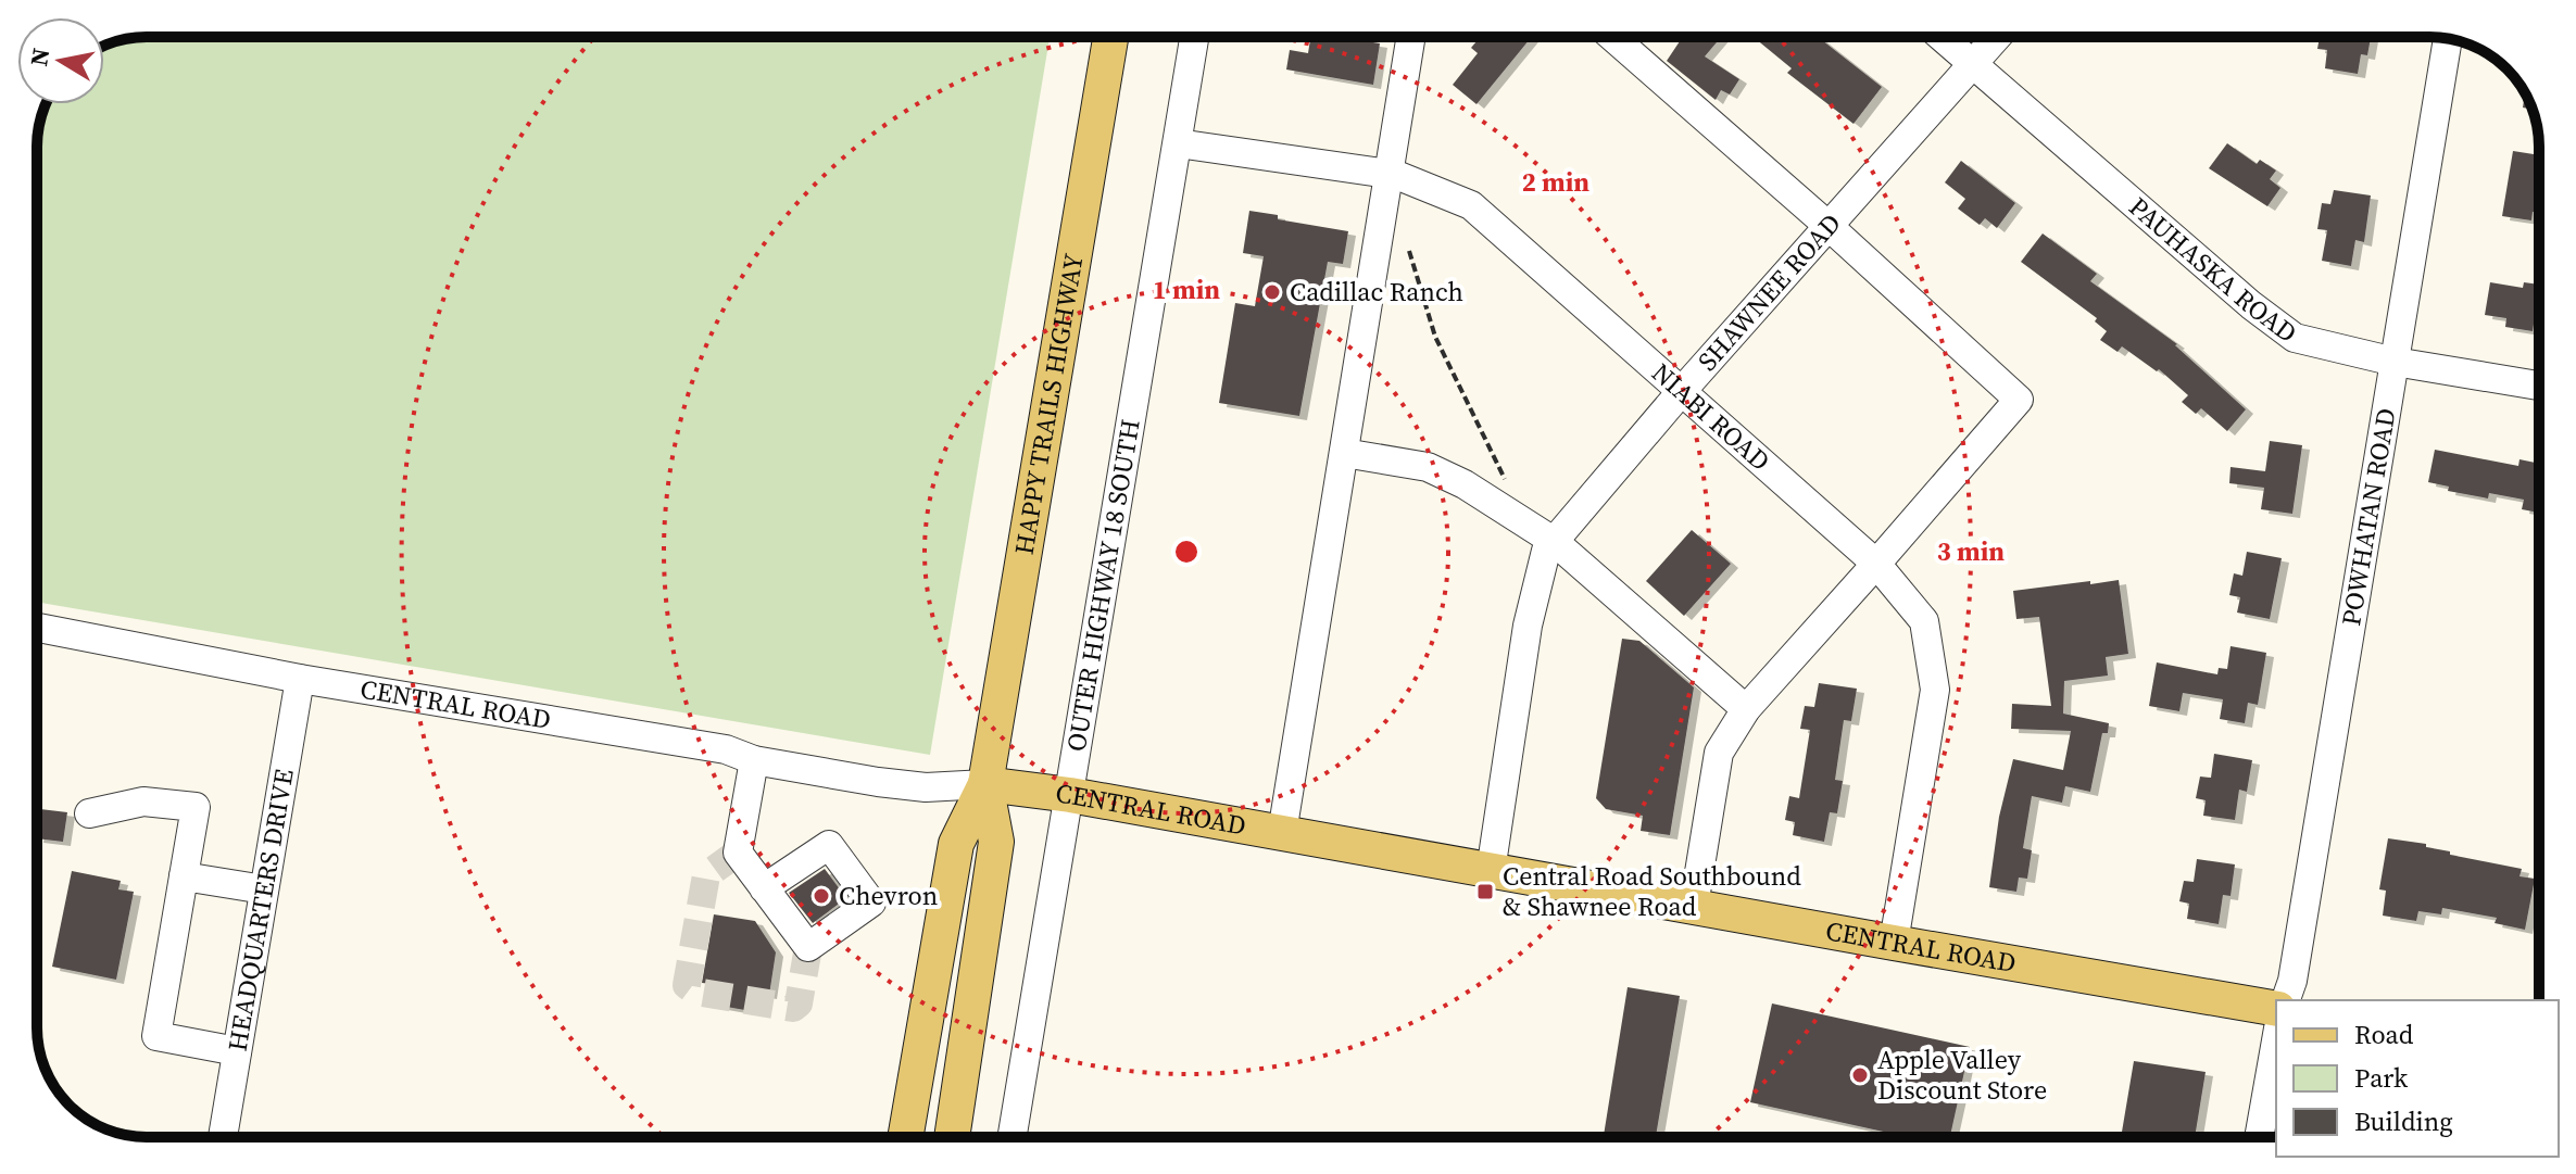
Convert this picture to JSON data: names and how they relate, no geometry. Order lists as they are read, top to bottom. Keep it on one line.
{"streets":{"main road":["HAPPY TRAILS HIGHWAY","CENTRAL ROAD"],"street":["PAUHASKA ROAD","SHAWNEE ROAD","NIABI ROAD","POWHATAN ROAD","OUTER HIGHWAY 18 SOUTH","HEADQUARTERS DRIVE"]},"crossings":[["PAUHASKA ROAD","SHAWNEE ROAD"],["PAUHASKA ROAD","POWHATAN ROAD"],["SHAWNEE ROAD","NIABI ROAD"],["SHAWNEE ROAD","CENTRAL ROAD"],["HAPPY TRAILS HIGHWAY","CENTRAL ROAD"],["NIABI ROAD","OUTER HIGHWAY 18 SOUTH"],["NIABI ROAD","CENTRAL ROAD"],["OUTER HIGHWAY 18 SOUTH","CENTRAL ROAD"],["CENTRAL ROAD","HEADQUARTERS DRIVE"]],"places":{"other":["Cadillac Ranch","Chevron","Apple Valley Discount Store"],"transit":["Central Road Southbound & Shawnee Road"]},"legend":["Road","Park","Building"],"north":"left","rings":["2 min","1 min","3 min"]}
